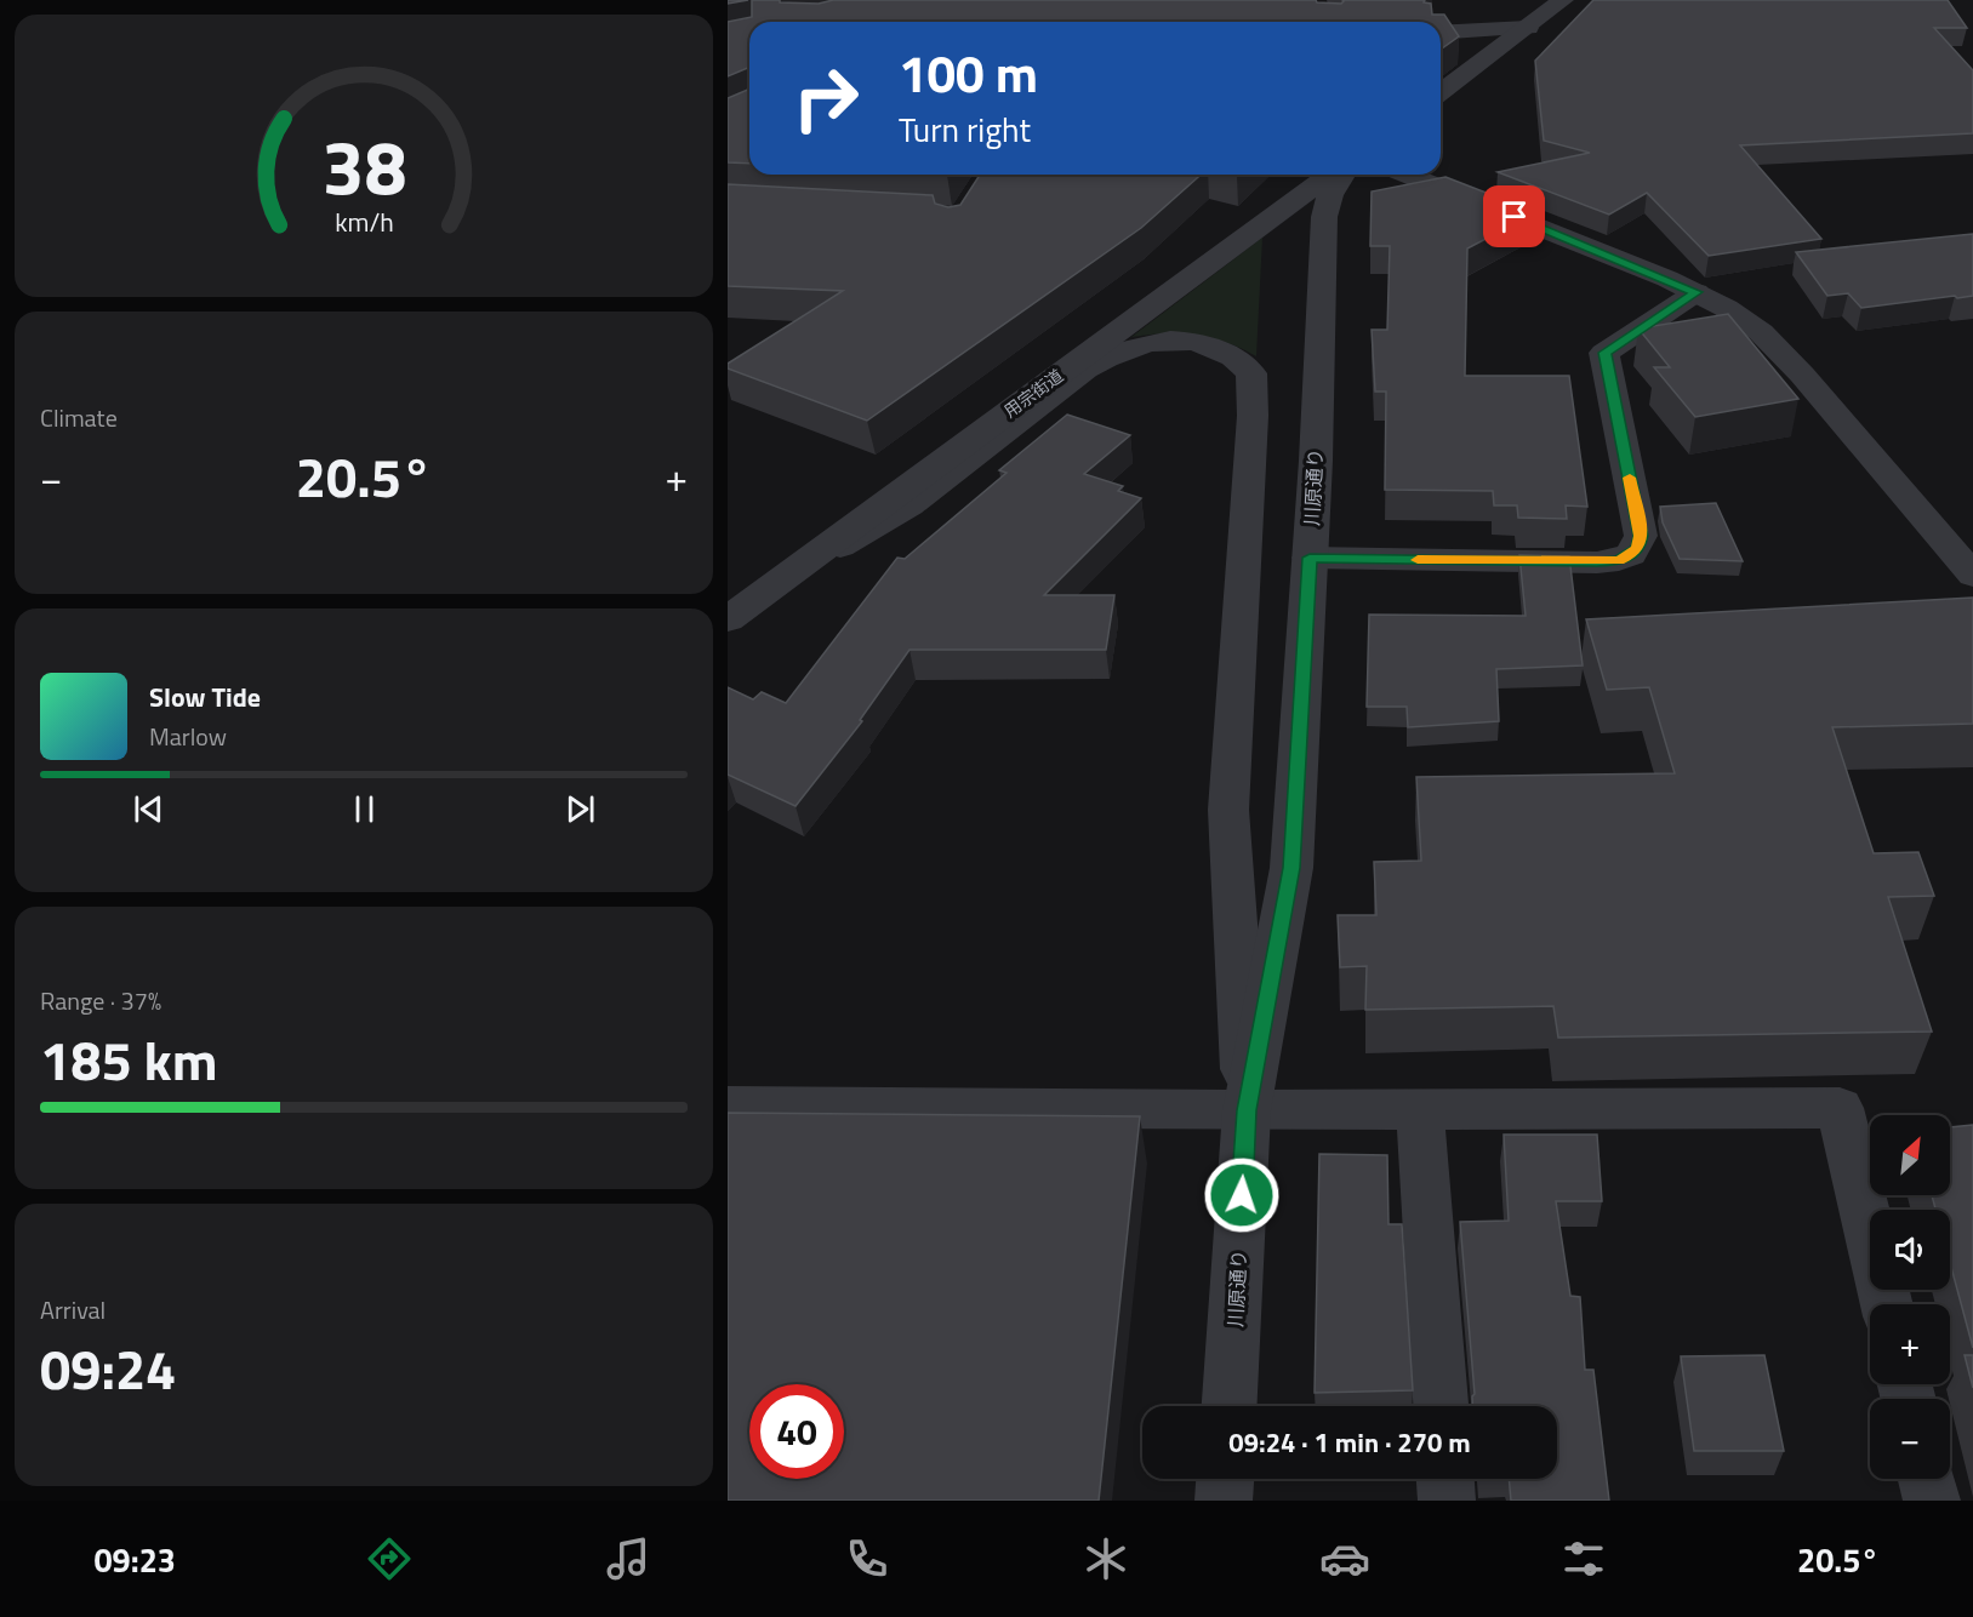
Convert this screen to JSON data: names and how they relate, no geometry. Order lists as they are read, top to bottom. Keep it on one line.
{"streets":{"street":["用宗街道","川原通り"]},"north":"top right","page":{"turn":["100 m","Turn right"],"tile":["Climate",["Range · 37%","185 km"],["Arrival","09:24"]],"heat":["−","20.5°","+"],"song":["Slow Tide","Marlow"],"map_buttons":["+","−"],"limit":"40","trip":"09:24 · 1 min · 270 m","tabs":["09:23","20.5°"],"gauge":["38","km/h"]}}
